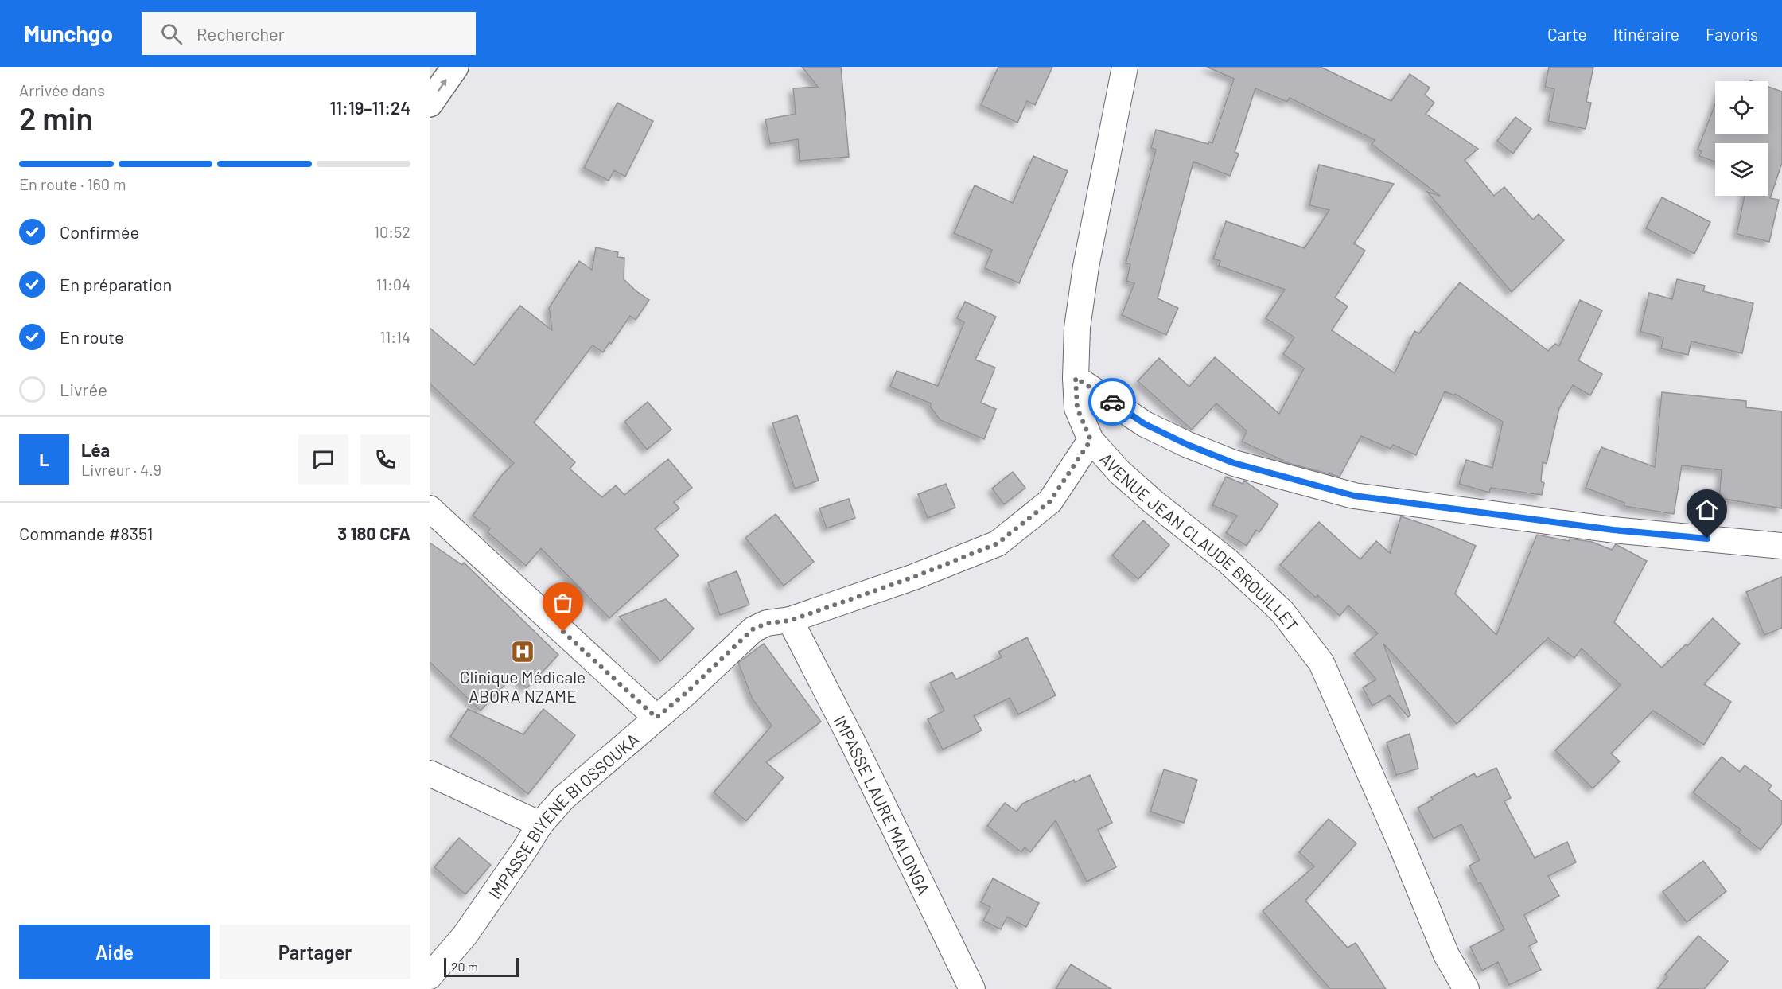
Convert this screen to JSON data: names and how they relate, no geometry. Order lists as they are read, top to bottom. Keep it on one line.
{"streets":{"street":["AVENUE JEAN CLAUDE BROUILLET","IMPASSE LAURE MALONGA","IMPASSE BIYENE BI OSSOUKA"]},"crossings":[["AVENUE JEAN CLAUDE BROUILLET","IMPASSE BIYENE BI OSSOUKA"],["IMPASSE LAURE MALONGA","IMPASSE BIYENE BI OSSOUKA"]],"places":{"hospital":["Clinique Médicale ABORA NZAME"]},"scale_bar":"20 m","page":{"header":"Munchgo","search":"Rechercher","nav":["Carte","Itinéraire","Favoris"],"heading":["2 min","Arrivée dans","11:19–11:24"],"panel":["Léa","Livreur · 4.9","Commande #8351","3 180 CFA"],"bar":"En route · 160 m","list":[["Confirmée","10:52"],["En préparation","11:04"],["En route","11:14"],"Livrée"],"round":"L","buttons":["Aide","Partager"],"scale":"20 m"}}
